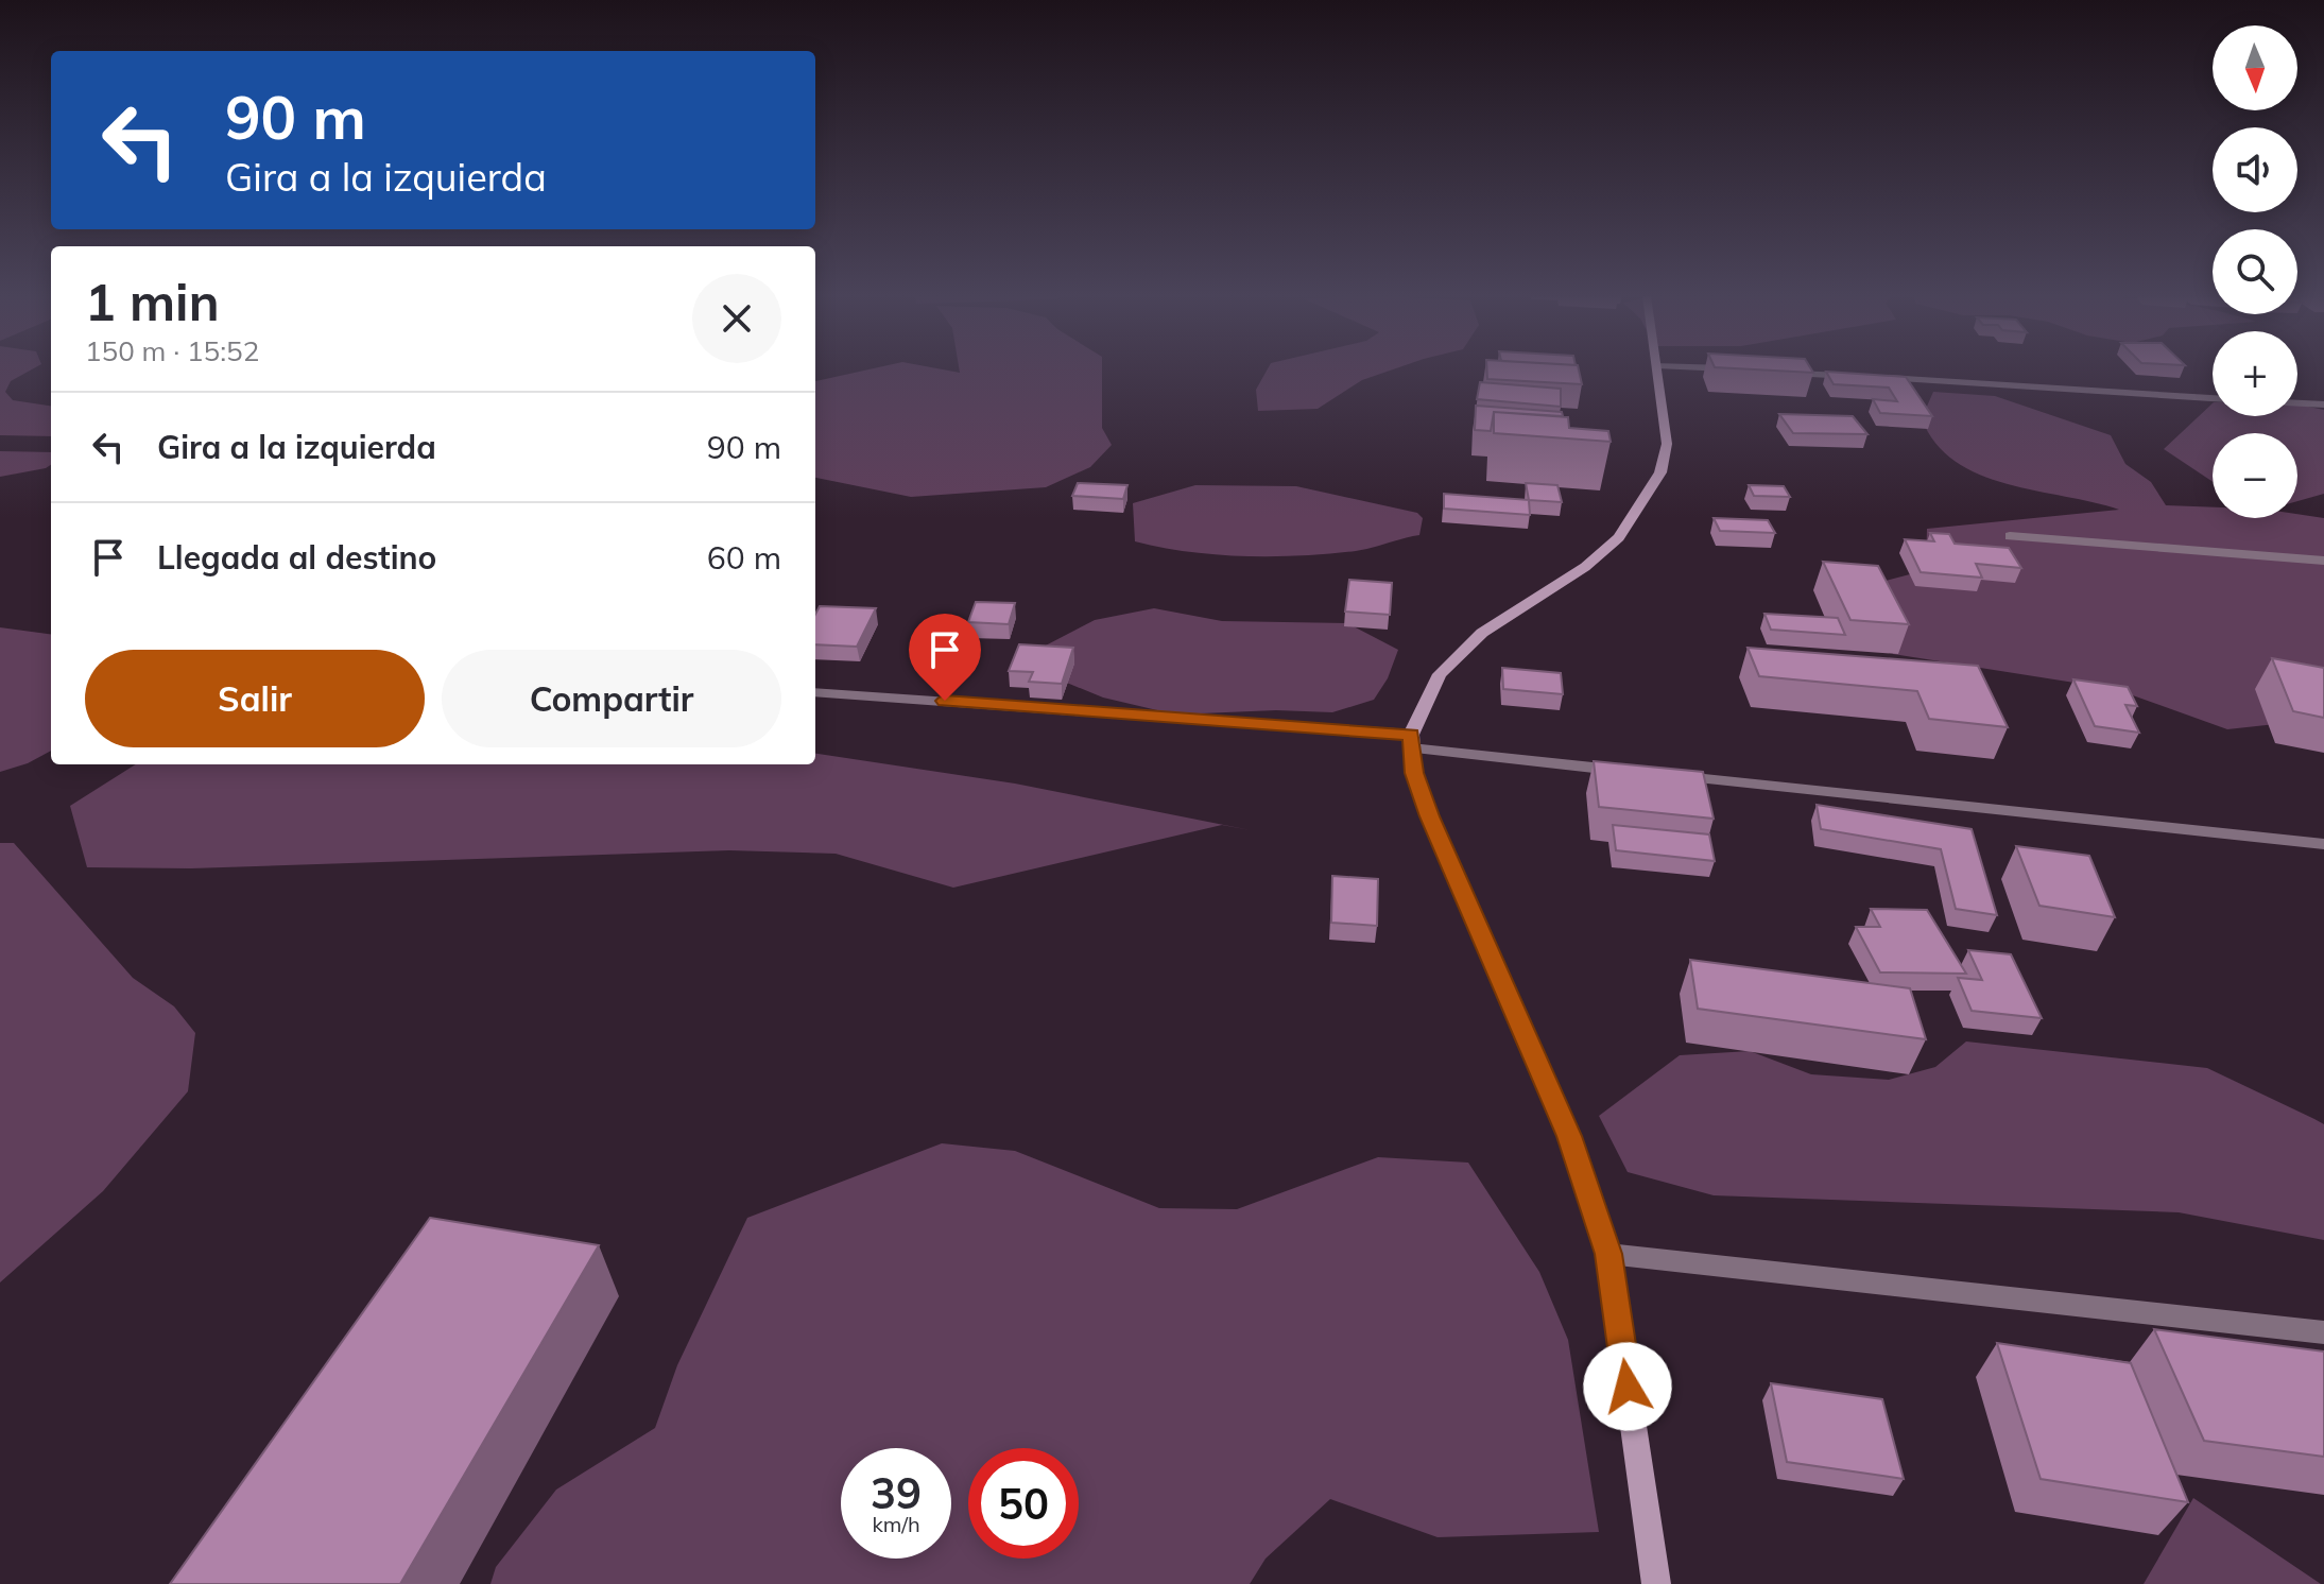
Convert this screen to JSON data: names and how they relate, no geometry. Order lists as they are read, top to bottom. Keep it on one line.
{"north":"bottom","page":{"map_buttons":["+","−"],"turn":["90 m","Gira a la izquierda"],"heading":["1 min","150 m · 15:52"],"list":[{"name":"Gira a la izquierda","value":"90 m"},{"name":"Llegada al destino","value":"60 m"}],"buttons":["Salir","Compartir"],"speed":"39 km/h","limit":"50"}}
